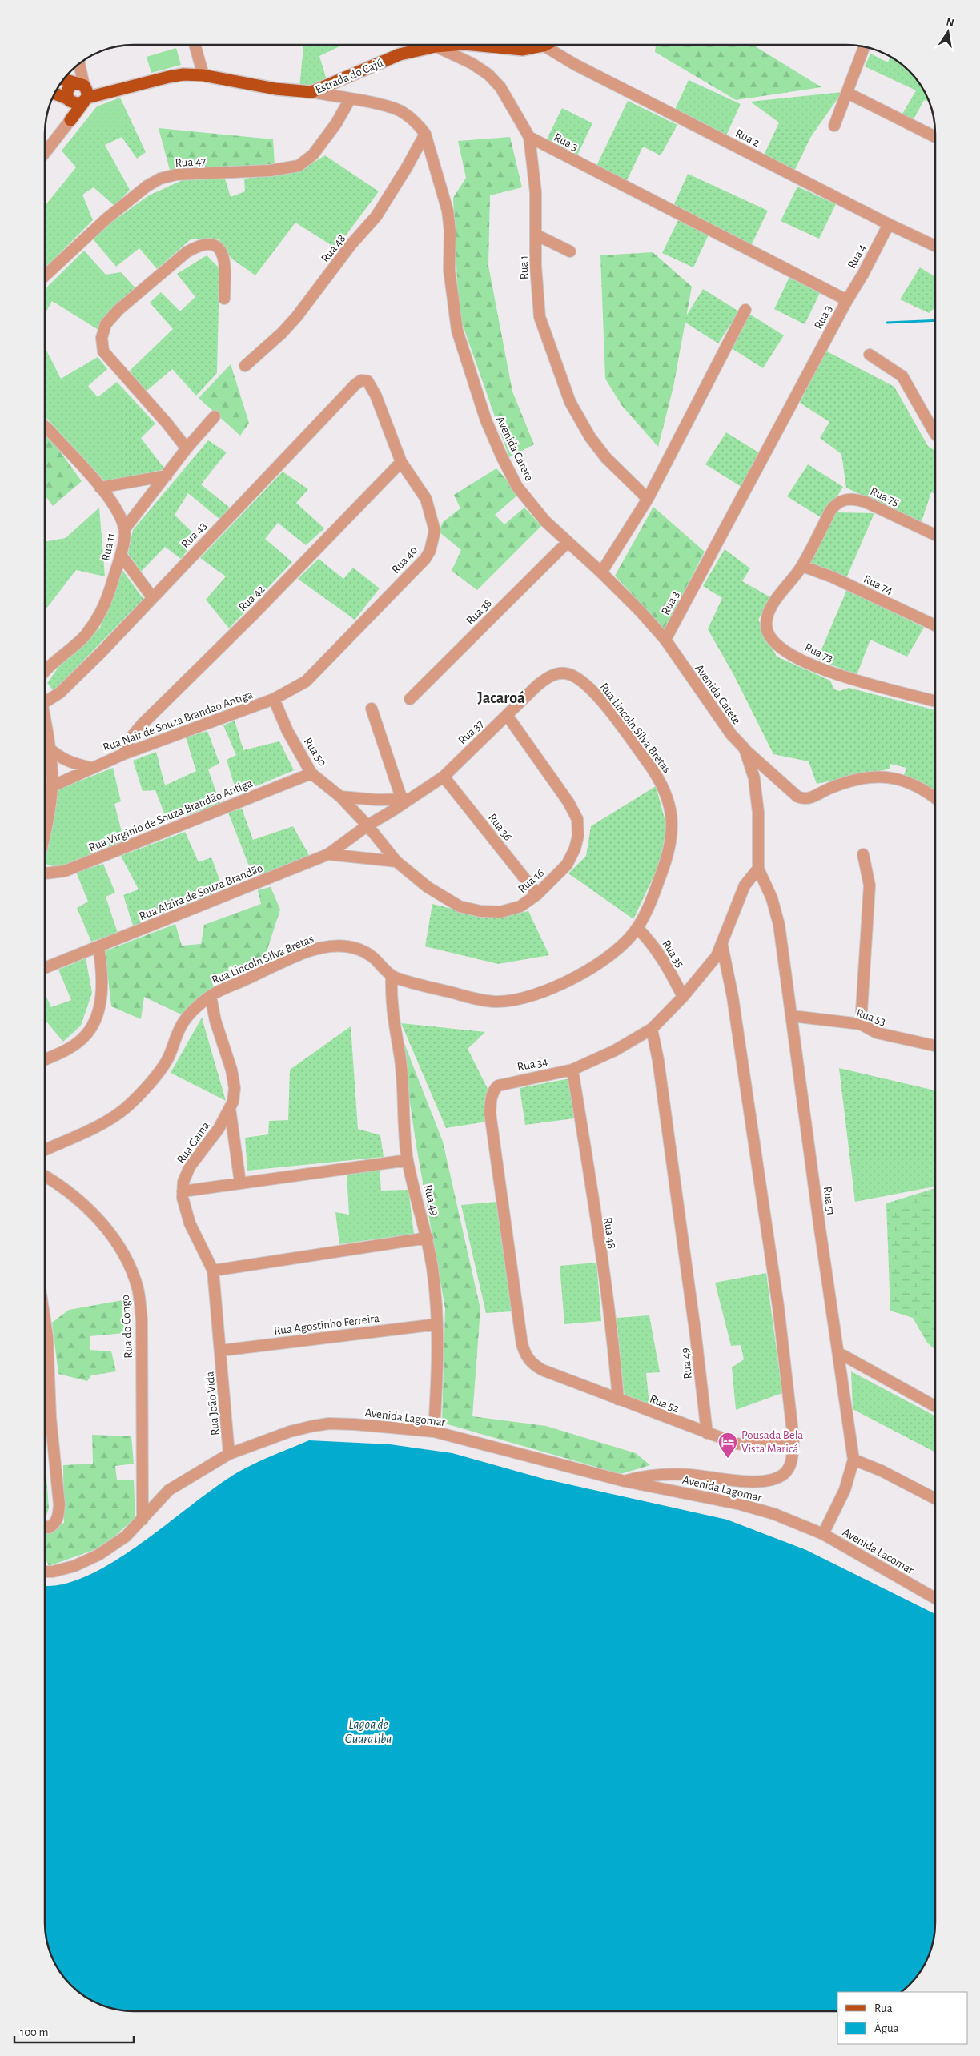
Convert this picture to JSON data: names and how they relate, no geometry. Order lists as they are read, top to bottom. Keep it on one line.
{"streets":{"main road":["Estrada do Cajú"],"street":["Rua 2","Rua 3","Rua 47","Rua 48","Rua 4","Rua 1","Avenida Catete","Rua 75","Rua 43","Rua 11","Rua 40","Rua 74","Rua 42","Rua 38","Rua 73","Rua Nair de Souza Brandao Antiga","Rua Lincoln Silva Bretas","Rua 37","Rua 50","Rua Virginio de Souza Brandão Antiga","Rua 36","Rua 16","Rua Alzira de Souza Brandão","Rua 35","Rua 53","Rua 34","Rua Gama","Rua 49","Rua 51","Rua Agostinho Ferreira","Rua do Congo","Rua João Vida","Rua 52","Avenida Lagomar","Avenida Lacomar"]},"crossings":[["Estrada do Cajú","Rua 2"],["Estrada do Cajú","Rua 1"],["Estrada do Cajú","Avenida Catete"],["Rua 2","Rua 4"],["Rua 3","Rua 4"],["Rua 3","Rua 1"],["Rua 3","Avenida Catete"],["Rua 47","Avenida Catete"],["Rua 48","Avenida Catete"],["Rua 48","Rua 34"],["Rua 48","Rua 52"],["Avenida Catete","Rua 38"],["Avenida Catete","Rua 34"],["Avenida Catete","Rua 51"],["Rua 75","Rua 74"],["Rua 75","Rua 73"],["Rua 43","Rua 40"],["Rua 40","Rua 42"],["Rua 40","Rua Nair de Souza Brandao Antiga"],["Rua 40","Rua 50"],["Rua 74","Rua 73"],["Rua 42","Rua Nair de Souza Brandao Antiga"],["Rua Nair de Souza Brandao Antiga","Rua 50"],["Rua Lincoln Silva Bretas","Rua 37"],["Rua Lincoln Silva Bretas","Rua 35"],["Rua Lincoln Silva Bretas","Rua Gama"],["Rua Lincoln Silva Bretas","Rua 49"],["Rua 37","Rua 50"],["Rua 37","Rua 36"],["Rua 37","Rua 16"],["Rua 37","Rua Alzira de Souza Brandão"],["Rua 50","Rua Virginio de Souza Brandão Antiga"],["Rua 50","Rua 16"],["Rua 50","Rua Alzira de Souza Brandão"],["Rua 36","Rua 16"],["Rua 16","Rua Alzira de Souza Brandão"],["Rua 35","Rua 34"],["Rua 53","Rua 51"],["Rua 34","Rua 49"],["Rua 34","Rua 51"],["Rua 34","Rua 52"],["Rua Gama","Rua Agostinho Ferreira"],["Rua Gama","Rua João Vida"],["Rua 49","Rua Agostinho Ferreira"],["Rua 49","Rua 52"],["Rua 49","Avenida Lagomar"],["Rua 51","Avenida Lagomar"],["Rua 51","Avenida Lacomar"],["Rua Agostinho Ferreira","Rua João Vida"],["Rua do Congo","Avenida Lagomar"],["Rua João Vida","Avenida Lagomar"],["Avenida Lagomar","Avenida Lacomar"]],"districts":["Jacaroá"],"water":["Lagoa de Guaratiba"],"places":{"hotel":["Pousada Bela Vista Maricá"]},"legend":["Rua","Água"],"scale_bar":"100 m","north":"top"}
